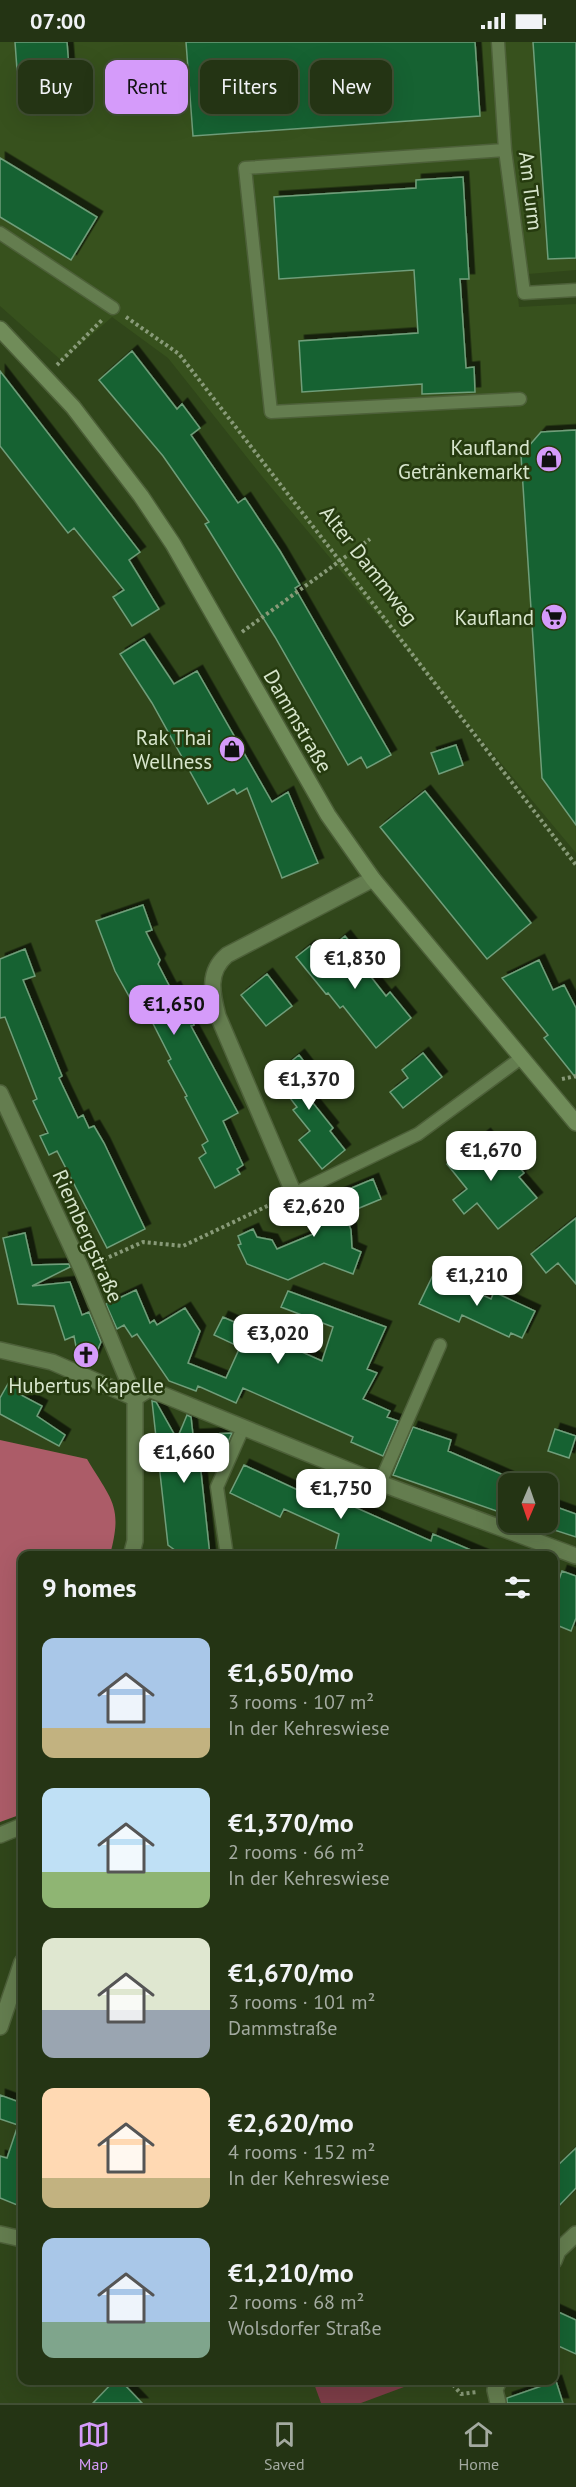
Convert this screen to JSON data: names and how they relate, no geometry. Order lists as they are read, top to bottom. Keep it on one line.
{"streets":{"street":["Dammstraße","Riembergstraße"],"lane":["Am Turm"],"path":["Alter Dammweg"]},"places":{"shop":["Kaufland Getränkemarkt","Rak Thai Wellness"],"supermarket":["Kaufland"],"church":["Hubertus Kapelle"]},"north":"bottom","page":{"status":"07:00","chip":["Buy","Rent","Filters","New"],"price":["€1,830","€1,650","€1,370","€1,670","€2,620","€1,210","€3,020","€1,660","€1,750"],"heading":"9 homes","list":[{"name":"€1,650/mo","note":"3 rooms · 107 m² · In der Kehreswiese"},{"name":"€1,370/mo","note":"2 rooms · 66 m² · In der Kehreswiese"},{"name":"€1,670/mo","note":"3 rooms · 101 m² · Dammstraße"},{"name":"€2,620/mo","note":"4 rooms · 152 m² · In der Kehreswiese"},{"name":"€1,210/mo","note":"2 rooms · 68 m² · Wolsdorfer Straße"}],"tabs":["Map","Saved","Home"]}}
